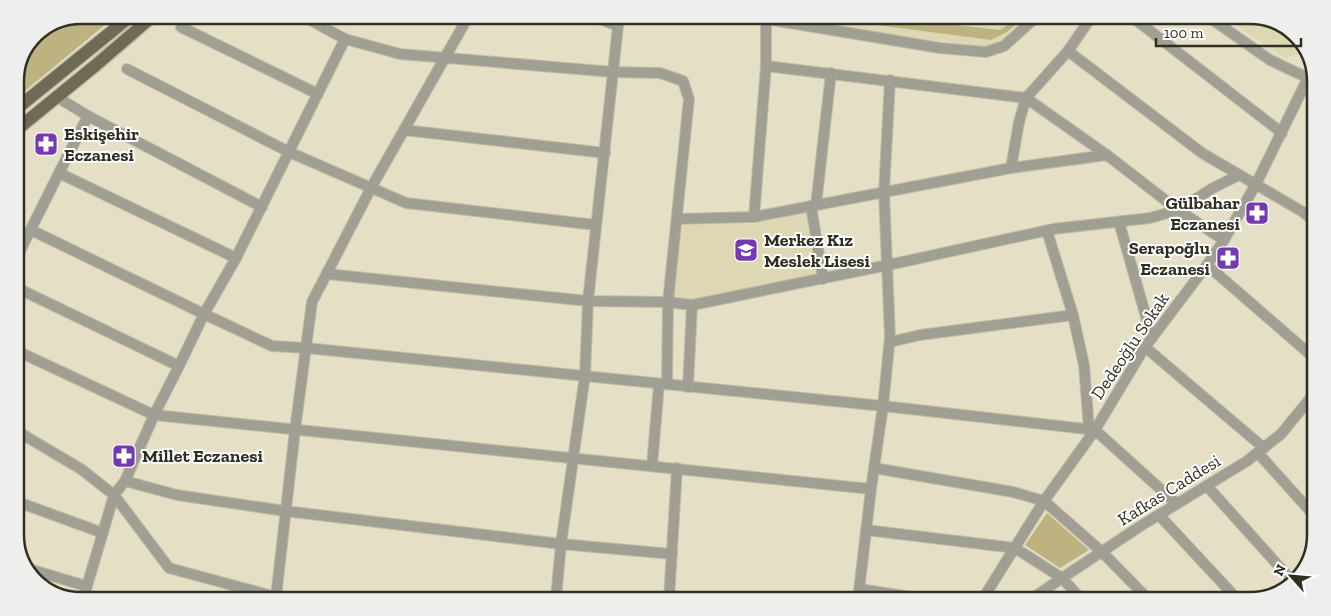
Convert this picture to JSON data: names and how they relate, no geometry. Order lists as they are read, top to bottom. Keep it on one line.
{"streets":{"street":["Dedeoğlu Sokak","Kafkas Caddesi"]},"places":{"pharmacy":["Eskişehir Eczanesi","Gülbahar Eczanesi","Serapoğlu Eczanesi","Millet Eczanesi"],"school or university":["Merkez Kız Meslek Lisesi"]},"scale_bar":"100 m","north":"top left"}
